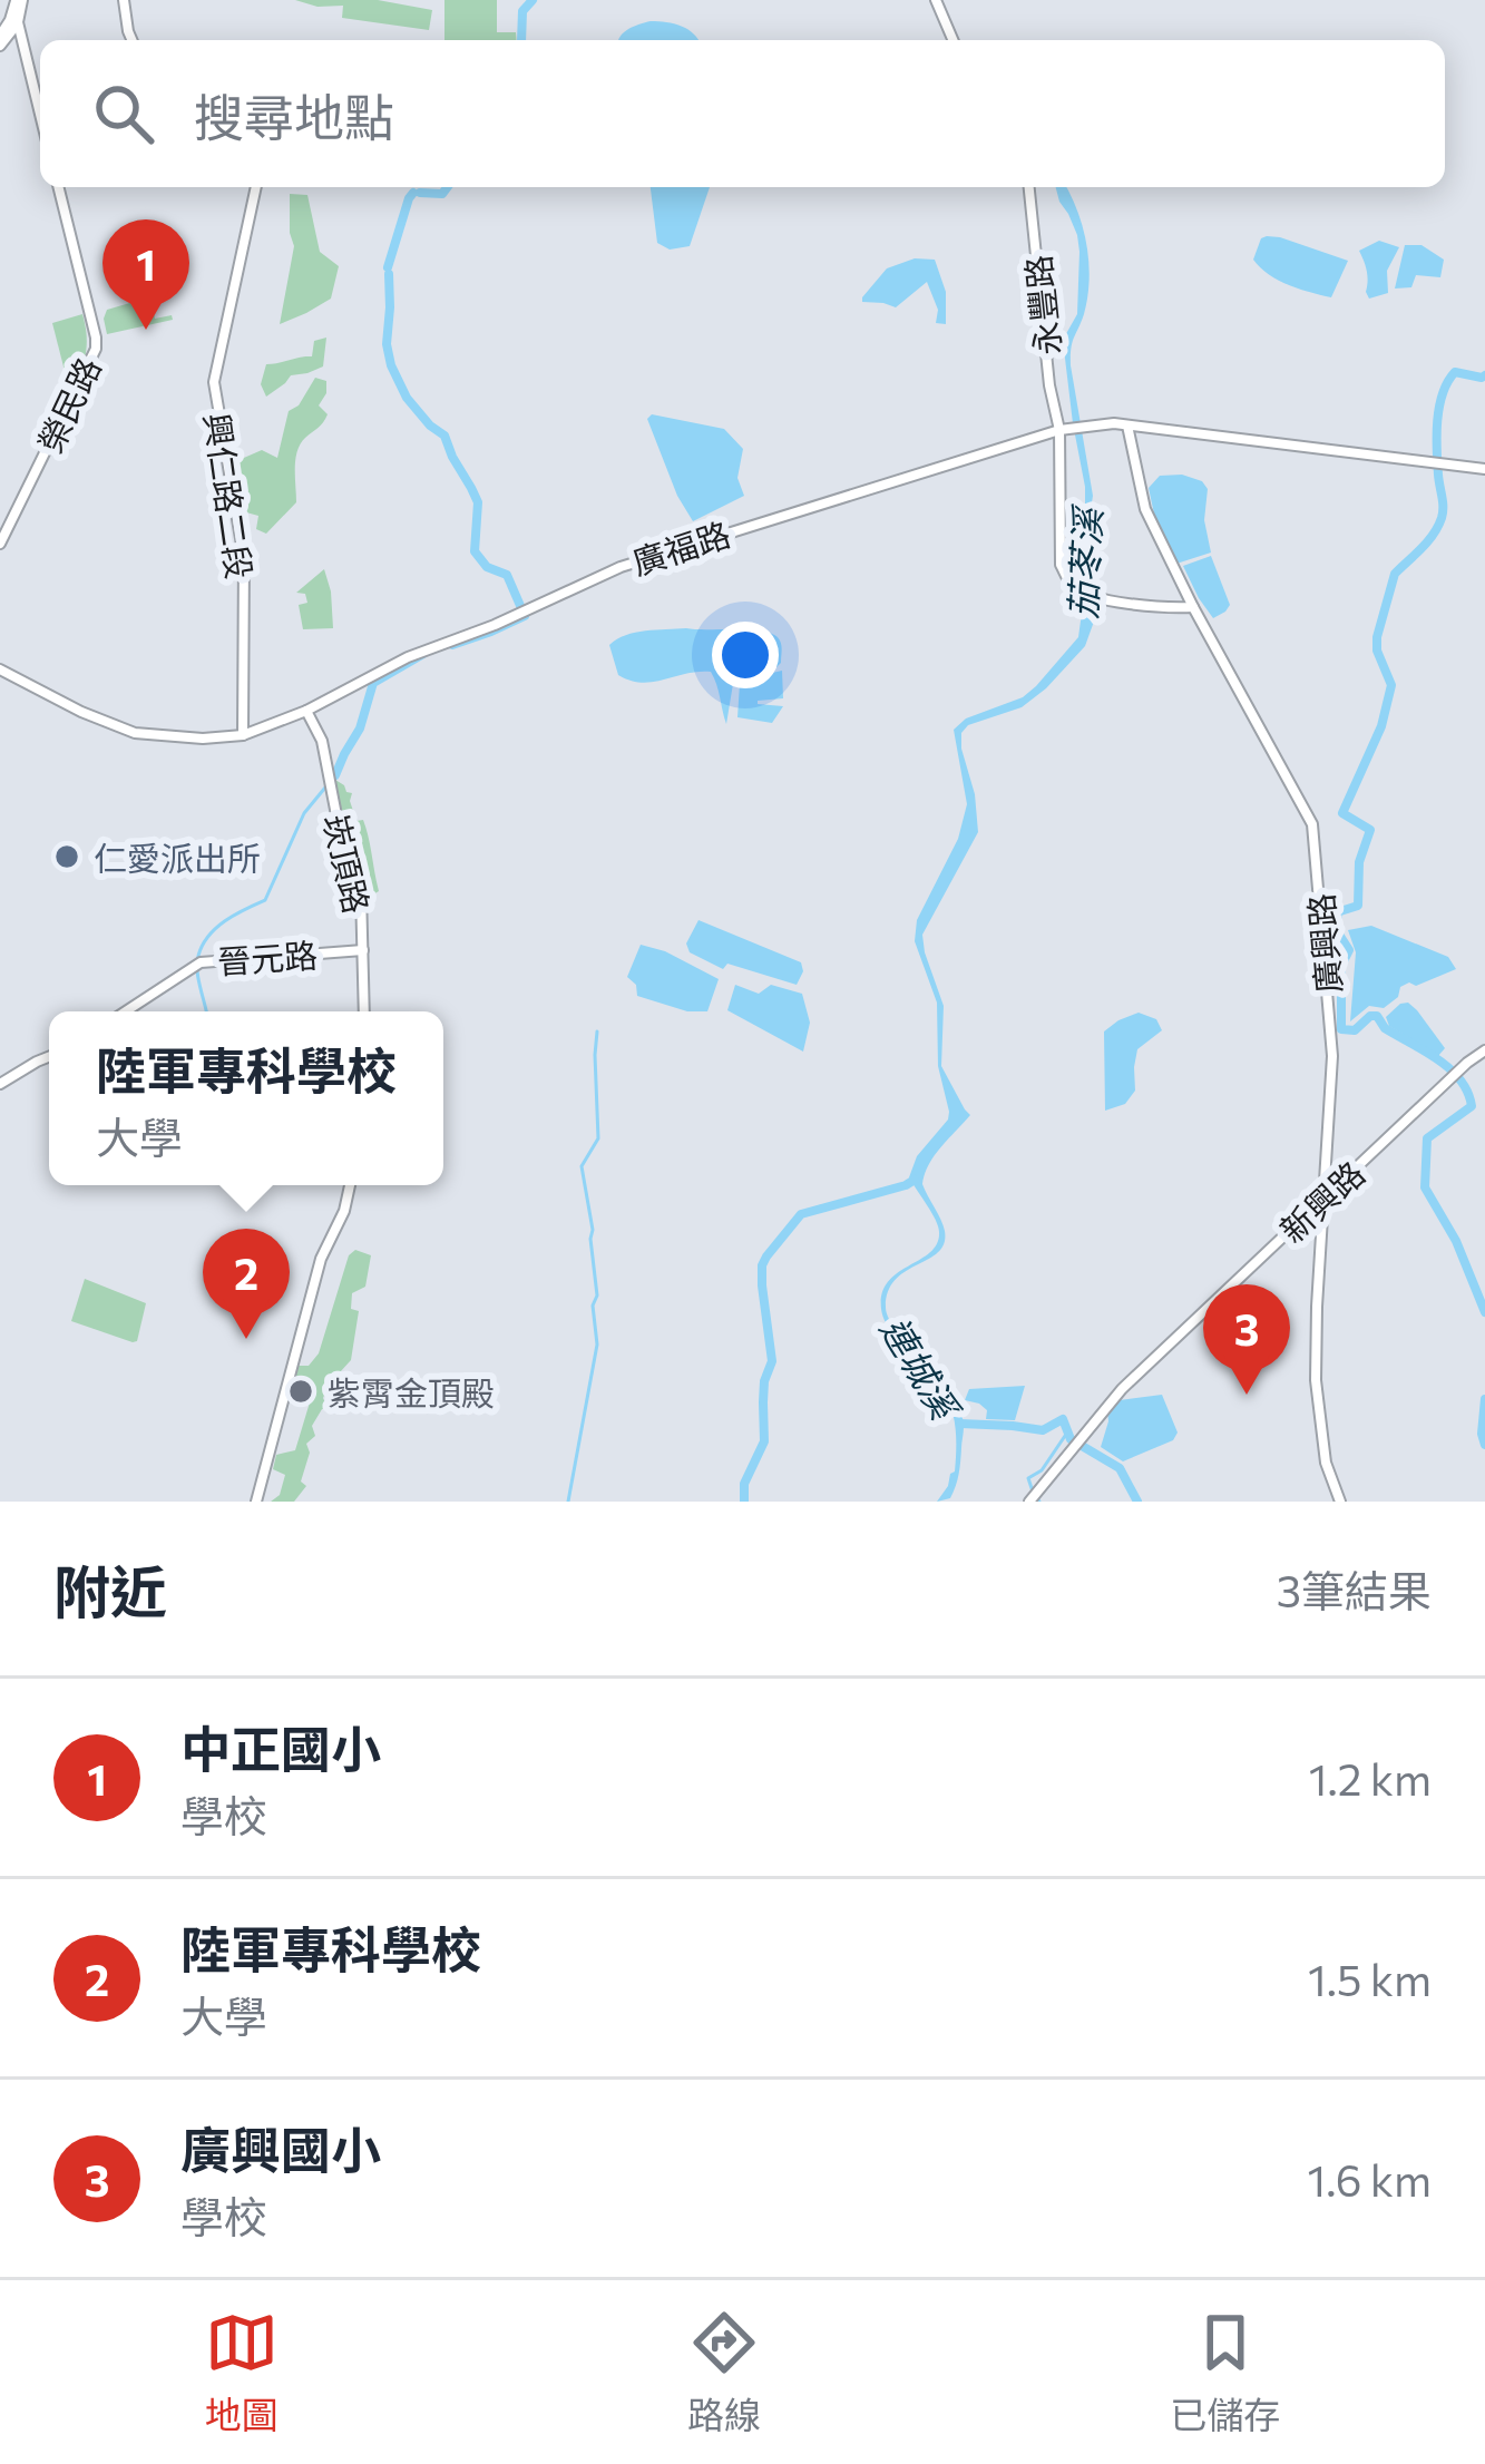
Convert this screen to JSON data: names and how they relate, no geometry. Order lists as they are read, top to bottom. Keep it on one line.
{"streets":{"street":["永豐路","榮民路","興仁路二段","廣福路","崁頂路","廣興路","晉元路","新興路"]},"crossings":[["永豐路","廣福路"],["永豐路","廣興路"],["興仁路二段","廣福路"],["廣福路","崁頂路"],["廣福路","廣興路"],["崁頂路","晉元路"],["廣興路","新興路"]],"water":["茄苳溪","連城溪"],"places":["仁愛派出所","紫霄金頂殿"],"page":{"search":"搜尋地點","pins":["1","2","3"],"popup":["陸軍專科學校","大學"],"heading":["附近","3筆結果"],"list":[{"mark":"1","name":"中正國小","note":"學校","value":"1.2 km"},{"mark":"2","name":"陸軍專科學校","note":"大學","value":"1.5 km"},{"mark":"3","name":"廣興國小","note":"學校","value":"1.6 km"}],"nav":["地圖","路線","已儲存"]}}
